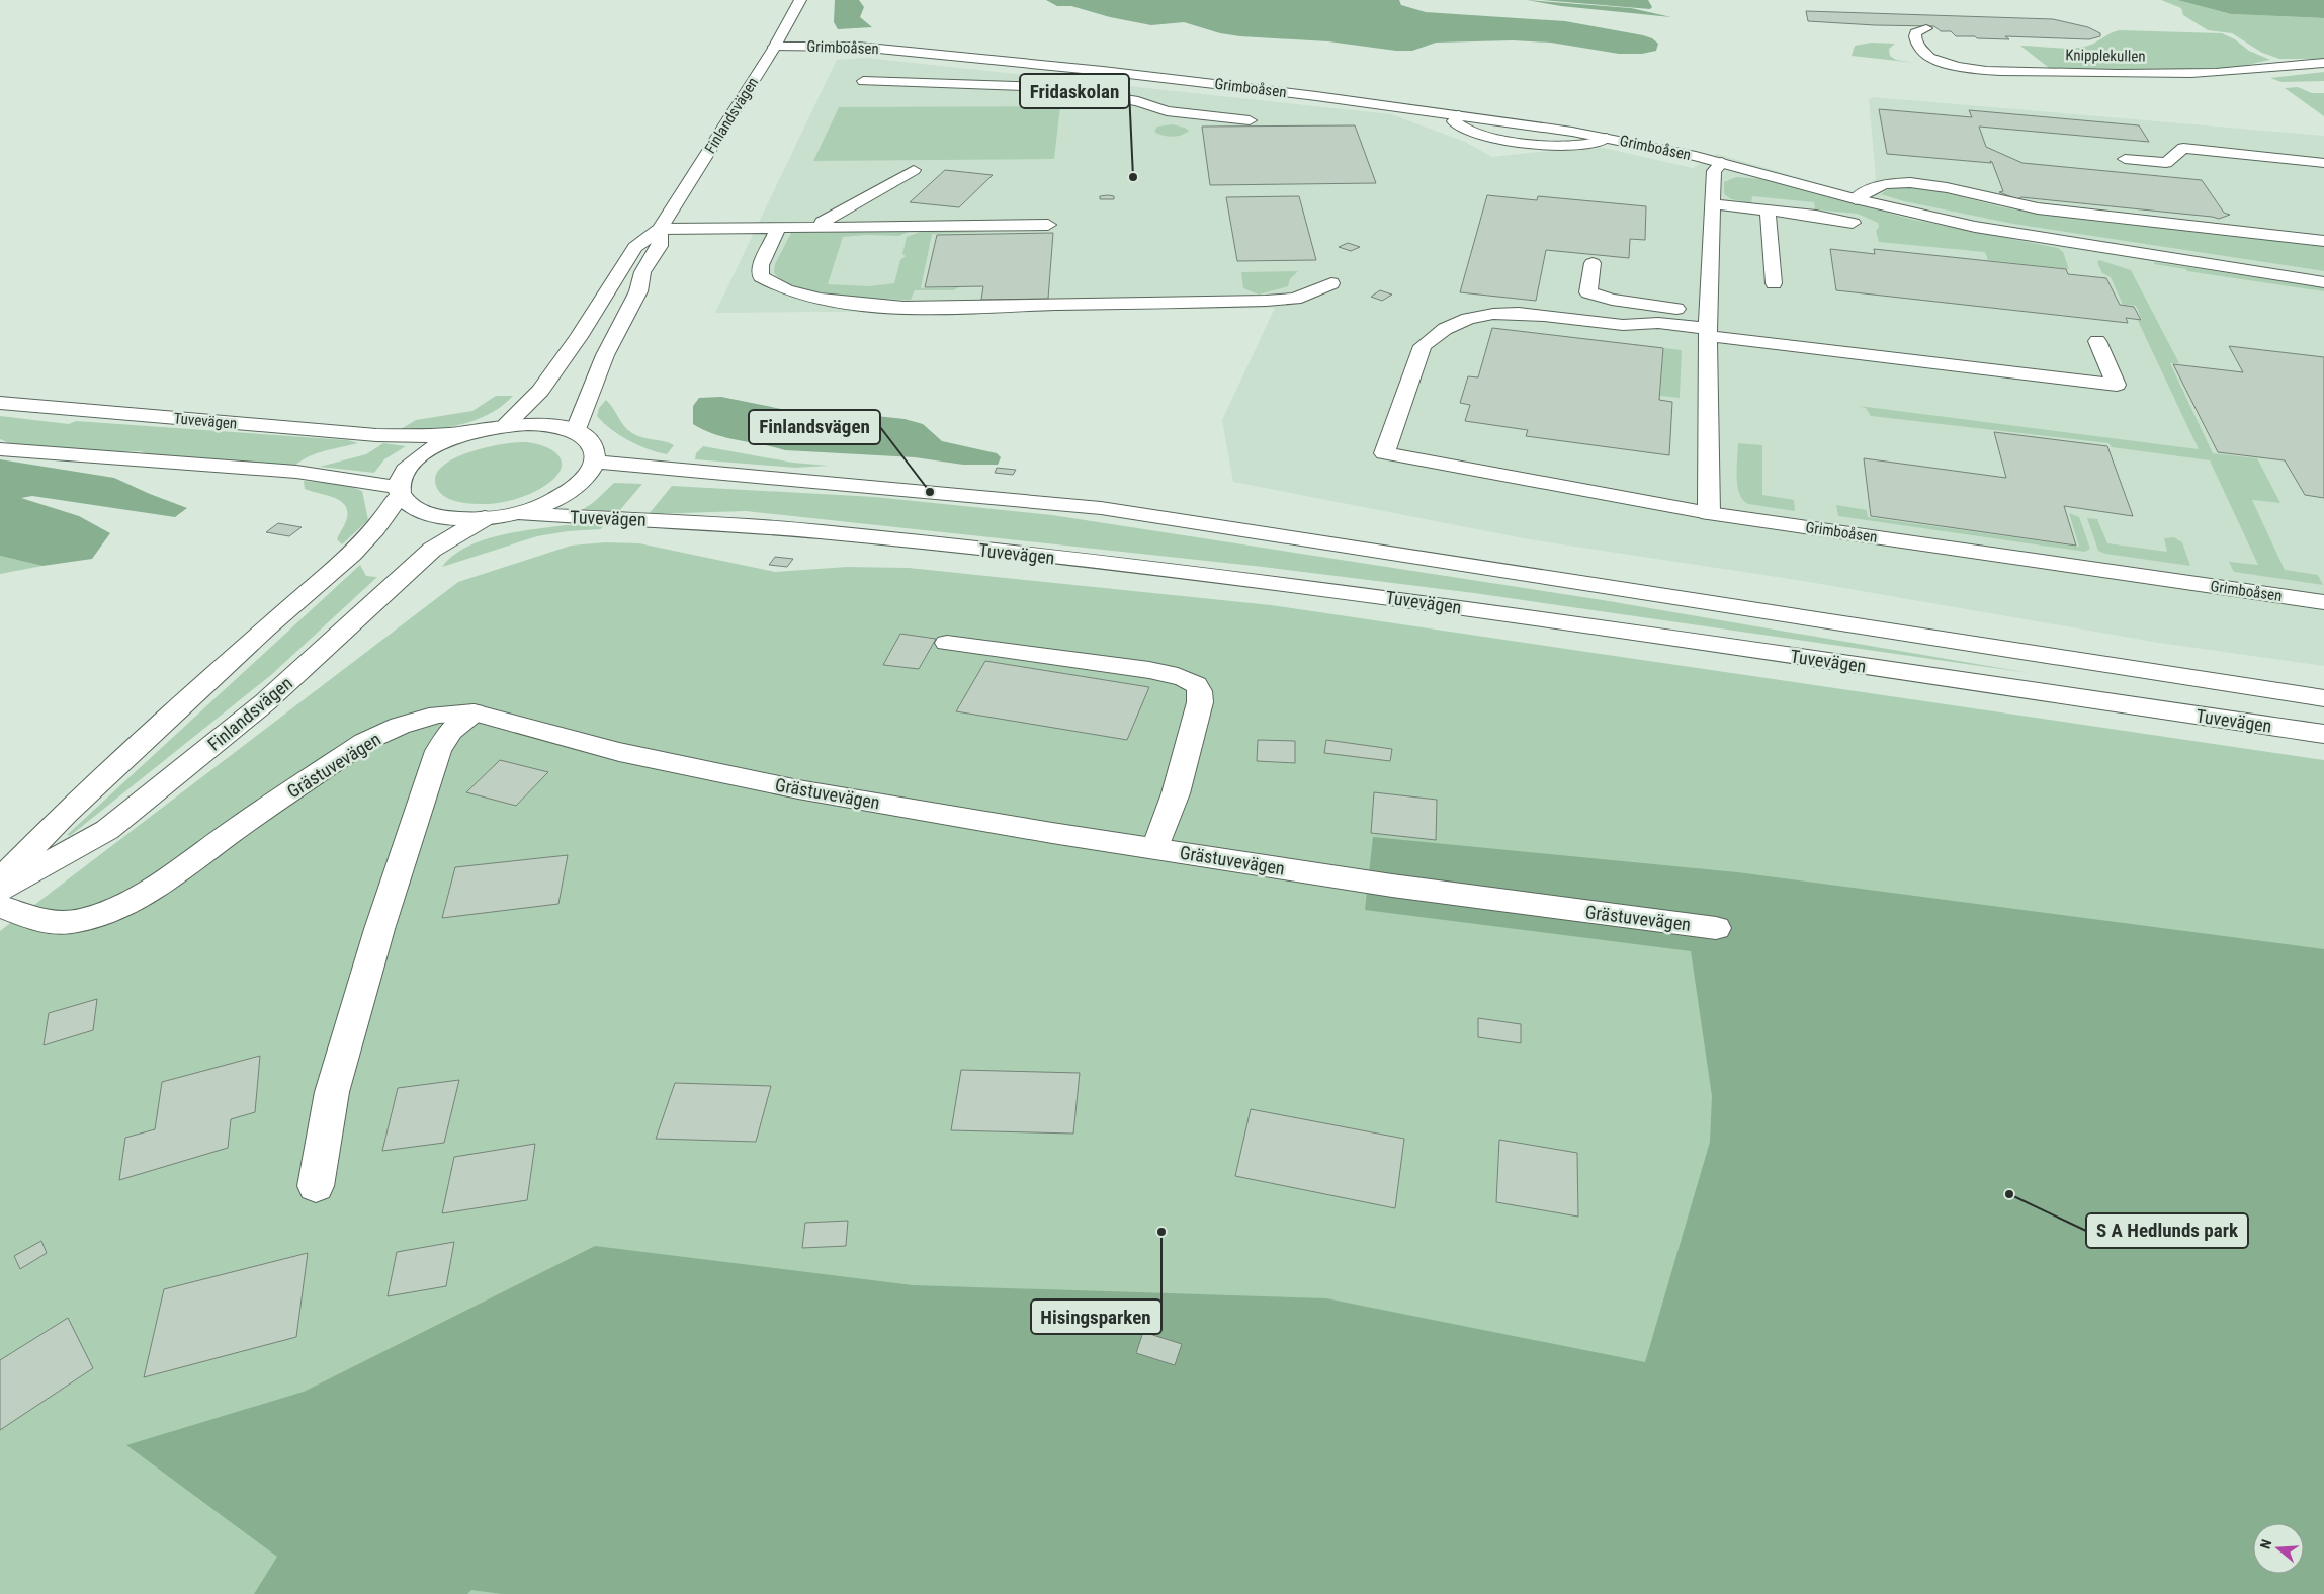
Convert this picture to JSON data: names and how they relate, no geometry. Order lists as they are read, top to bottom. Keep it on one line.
{"streets":{"street":["Grimboåsen","Knipplekullen","Finlandsvägen","Tuvevägen","Grästuvevägen"]},"crossings":[["Grimboåsen","Finlandsvägen"],["Finlandsvägen","Tuvevägen"]],"places":["Fridaskolan","Finlandsvägen","S A Hedlunds park","Hisingsparken"],"north":"left"}
